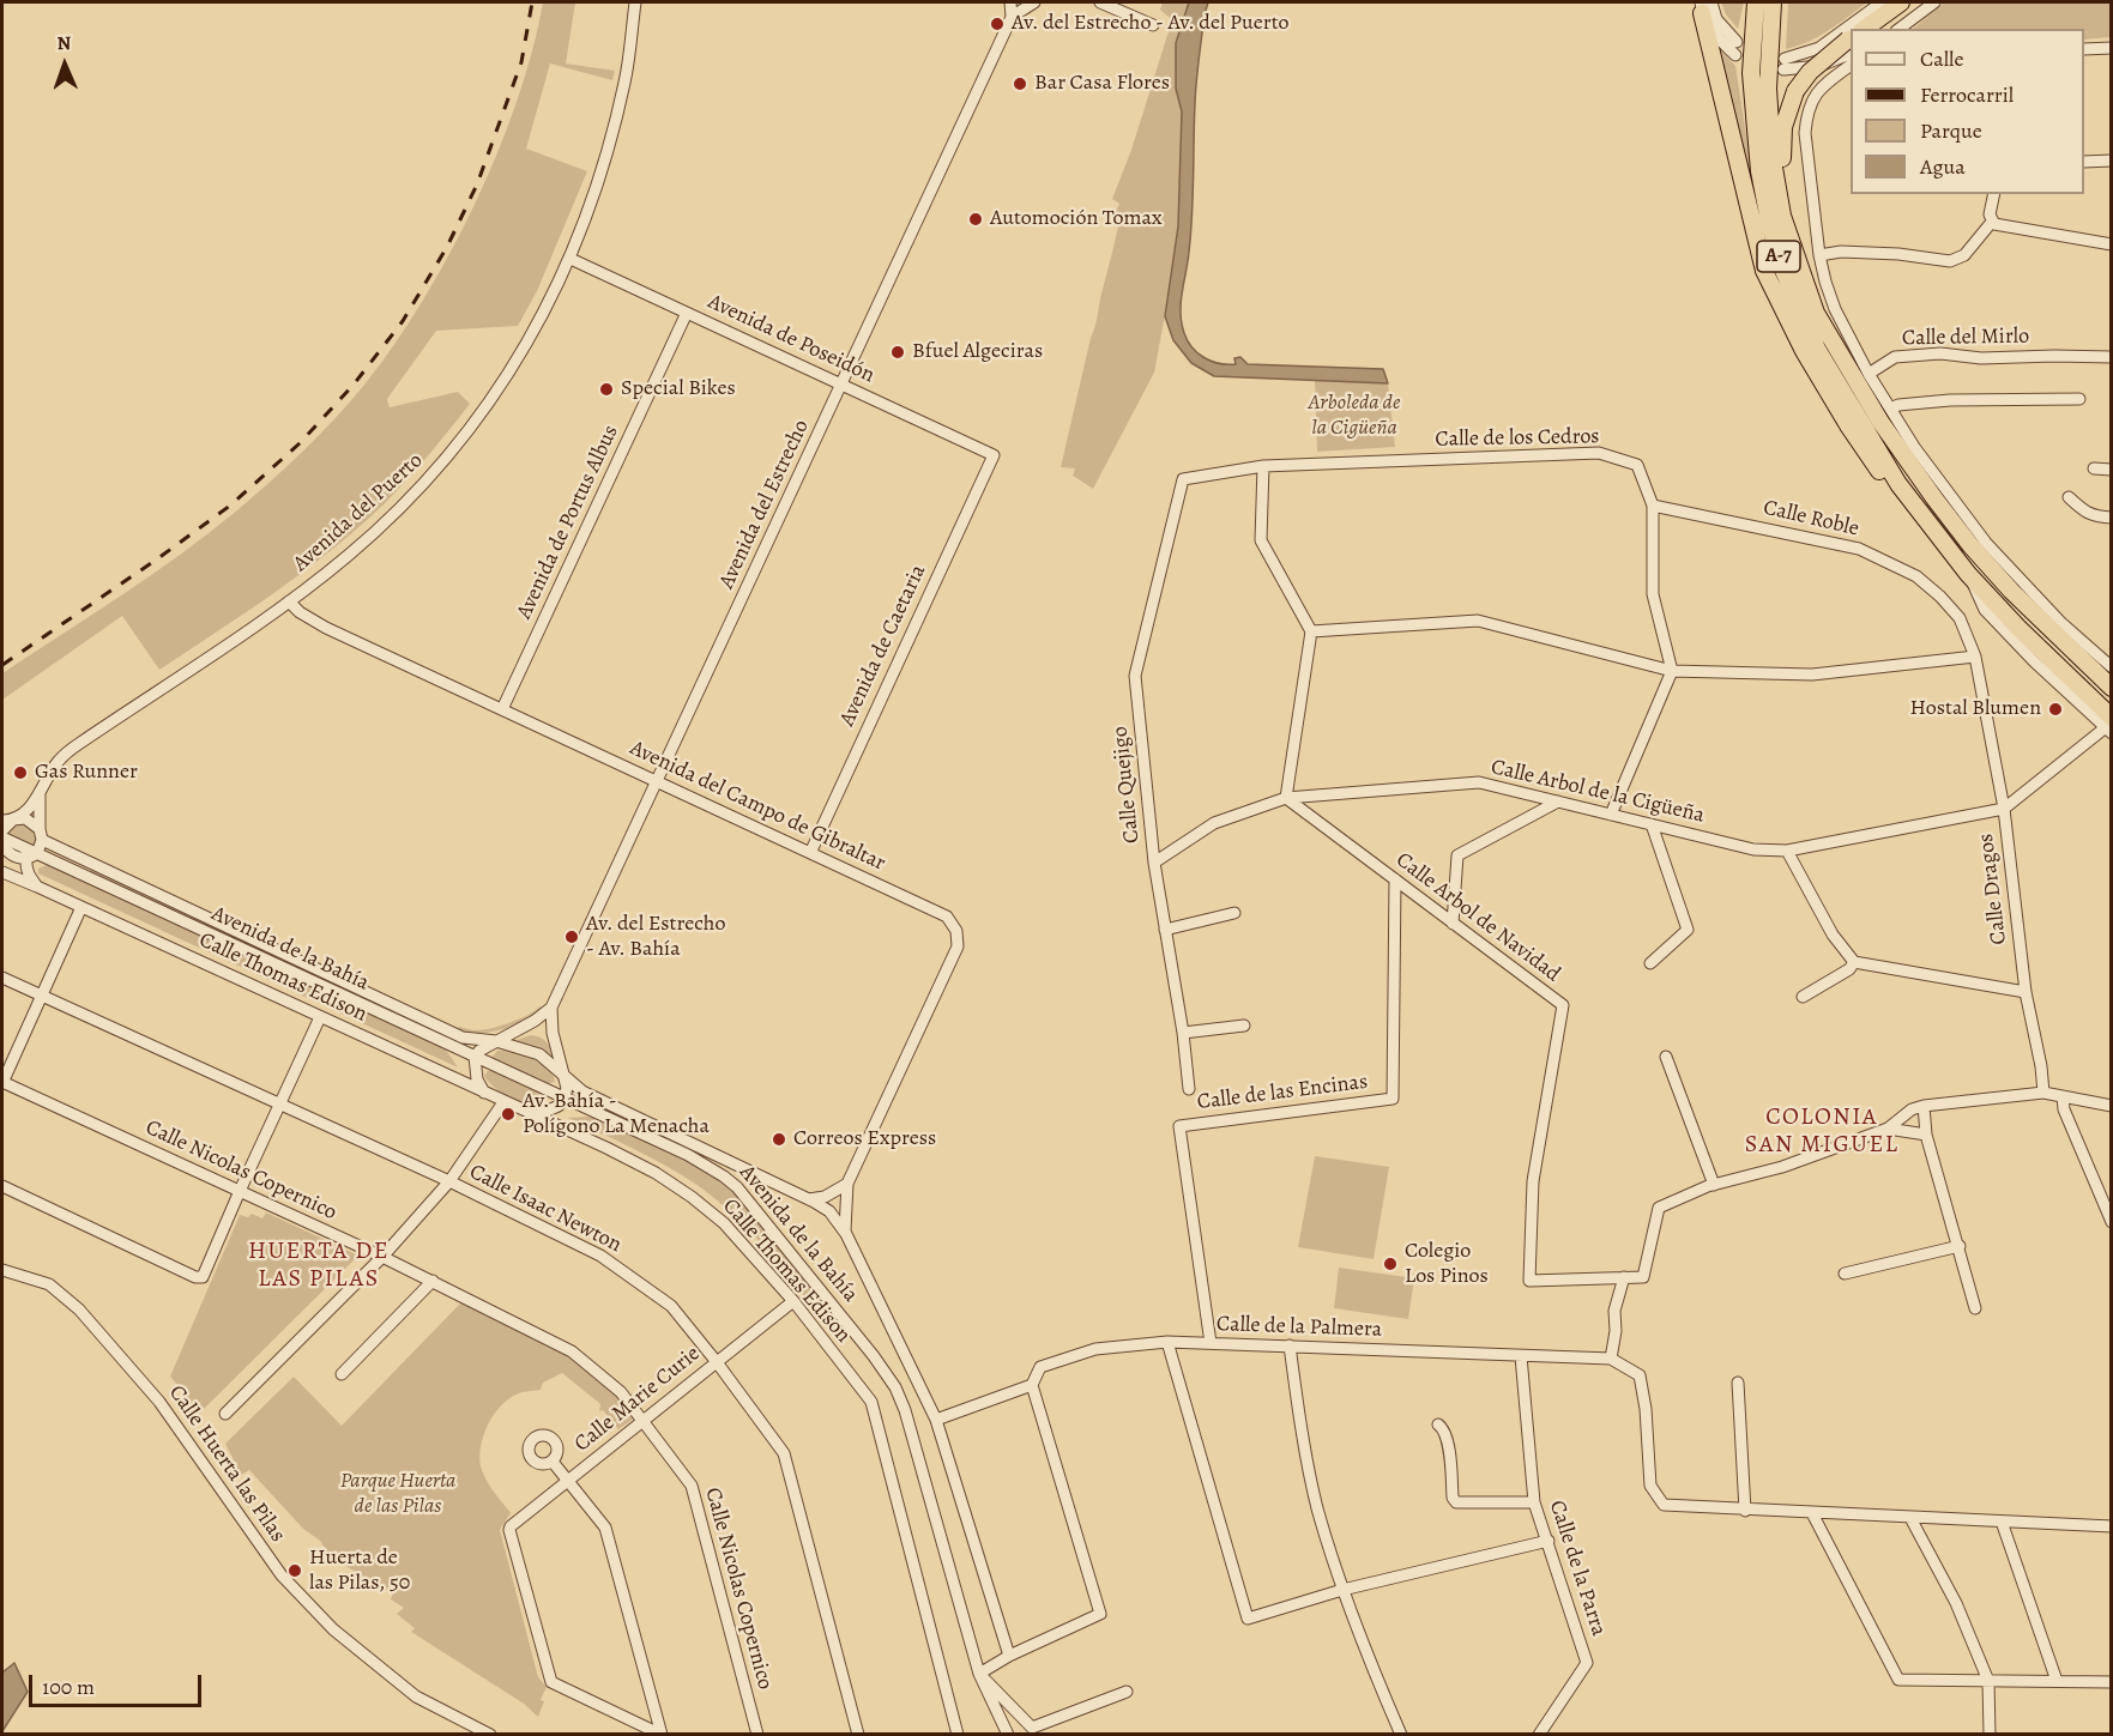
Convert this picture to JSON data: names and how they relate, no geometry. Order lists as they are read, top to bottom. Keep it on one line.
{"streets":{"highway":["A-7"],"street":["Calle del Mirlo","Avenida de Poseidón","Calle de los Cedros","Avenida del Estrecho","Avenida del Puerto","Calle Roble","Avenida de Portus Albus","Avenida de Caetaria","Calle Quejigo","Calle Arbol de la Cigüeña","Avenida del Campo de Gibraltar","Calle Dragos","Calle Arbol de Navidad","Avenida de la Bahía","Calle Thomas Edison","Calle de las Encinas","Calle Nicolas Copernico","Calle Isaac Newton","Calle de la Palmera","Calle Marie Curie","Calle Huerta las Pilas","Calle de la Parra"]},"crossings":[["A-7","Calle Dragos"],["Avenida de Poseidón","Avenida del Estrecho"],["Avenida de Poseidón","Avenida del Puerto"],["Avenida de Poseidón","Avenida de Portus Albus"],["Avenida de Poseidón","Avenida de Caetaria"],["Calle de los Cedros","Calle Roble"],["Calle de los Cedros","Calle Quejigo"],["Avenida del Estrecho","Avenida del Campo de Gibraltar"],["Avenida del Puerto","Avenida del Campo de Gibraltar"],["Calle Roble","Calle Arbol de la Cigüeña"],["Calle Roble","Calle Dragos"],["Avenida de Portus Albus","Avenida del Campo de Gibraltar"],["Avenida de Caetaria","Avenida del Campo de Gibraltar"],["Calle Quejigo","Calle Arbol de la Cigüeña"],["Calle Arbol de la Cigüeña","Calle Dragos"],["Calle Arbol de la Cigüeña","Calle Arbol de Navidad"],["Avenida del Campo de Gibraltar","Avenida de la Bahía"],["Calle Arbol de Navidad","Calle de las Encinas"],["Avenida de la Bahía","Calle de la Palmera"],["Calle Thomas Edison","Calle Marie Curie"],["Calle de las Encinas","Calle de la Palmera"],["Calle Nicolas Copernico","Calle Marie Curie"],["Calle Isaac Newton","Calle Marie Curie"],["Calle de la Palmera","Calle de la Parra"]],"districts":["COLONIA SAN MIGUEL","HUERTA DE LAS PILAS"],"parks":["Arboleda de la Cigüeña","Parque Huerta de las Pilas"],"places":["Av. del Estrecho - Av. del Puerto","Bar Casa Flores","Automoción Tomax","Bfuel Algeciras","Special Bikes","Hostal Blumen","Gas Runner","Av. del Estrecho - Av. Bahía","Av. Bahía - Polígono La Menacha","Correos Express","Colegio Los Pinos","Huerta de las Pilas, 50"],"legend":["Calle","Ferrocarril","Parque","Agua"],"scale_bar":"100 m","north":"top"}
